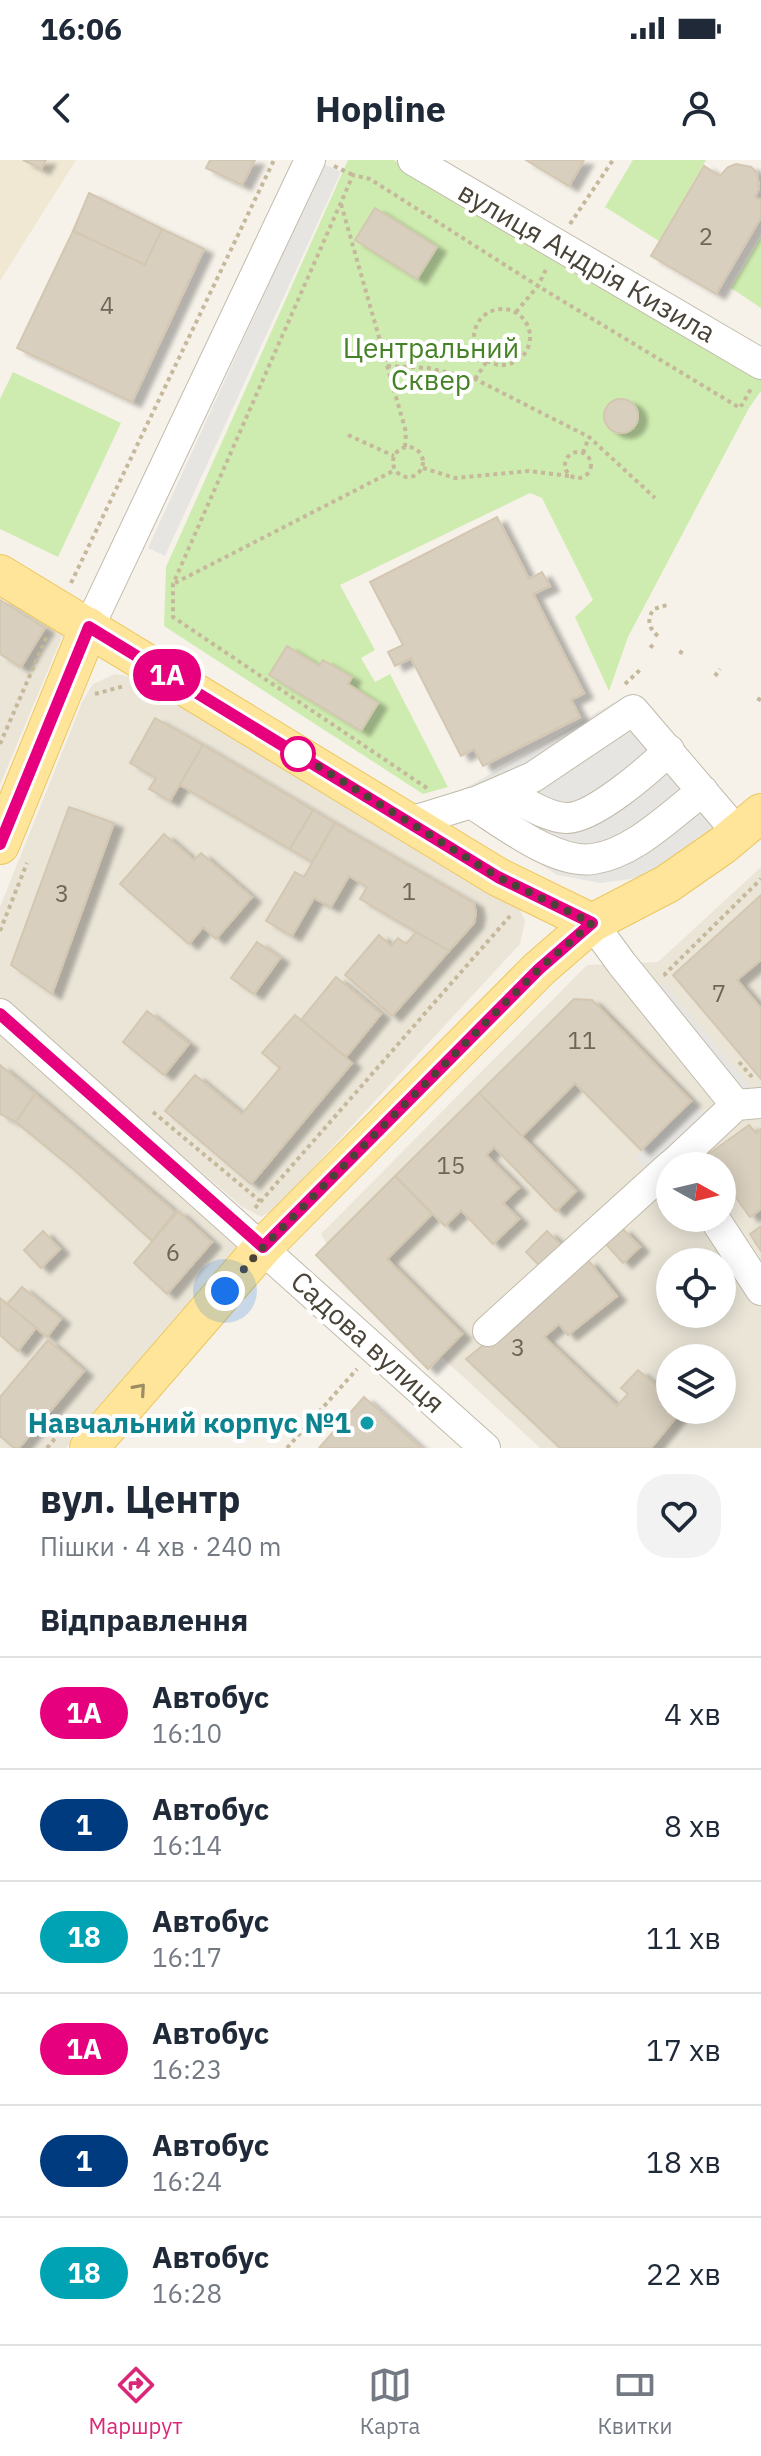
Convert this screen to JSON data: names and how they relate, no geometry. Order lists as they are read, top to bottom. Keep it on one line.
{"streets":{"street":["вулиця Андрія Кизила","Садова вулиця"]},"parks":["Центральний Сквер"],"places":["Навчальний корпус №1"],"lines":["bus line 1А"],"house_numbers":["2","4","1","3","7","11","15","6","3"],"north":"right","page":{"status":"16:06","header":"Hopline","on_map":"1А","heading":[["вул. Центр","Пішки · 4 хв · 240 m"],"Відправлення"],"list":[{"mark":"1А","name":"Автобус","note":"16:10","value":"4 хв"},{"mark":"1","name":"Автобус","note":"16:14","value":"8 хв"},{"mark":"18","name":"Автобус","note":"16:17","value":"11 хв"},{"mark":"1А","name":"Автобус","note":"16:23","value":"17 хв"},{"mark":"1","name":"Автобус","note":"16:24","value":"18 хв"},{"mark":"18","name":"Автобус","note":"16:28","value":"22 хв"}],"tabs":["Маршрут","Карта","Квитки"]}}
